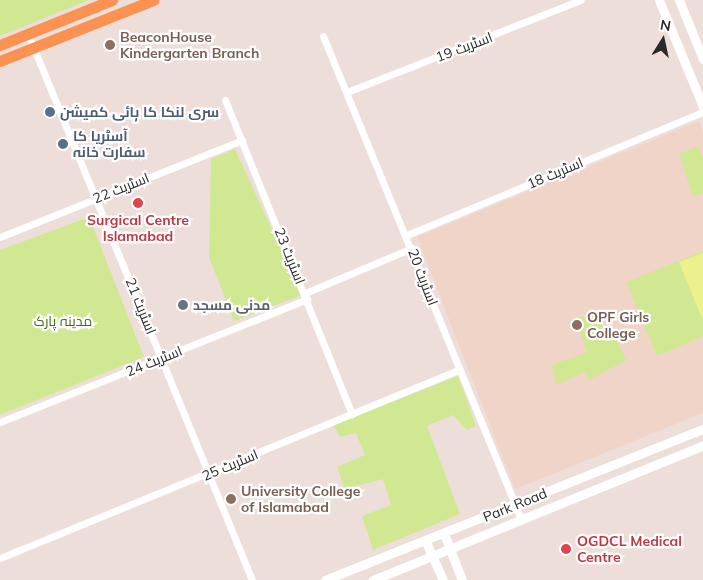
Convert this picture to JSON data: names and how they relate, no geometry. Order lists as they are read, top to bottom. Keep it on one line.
{"streets":{"street":["اسٹریٹ 19","اسٹریٹ 18","اسٹریٹ 22","اسٹریٹ 23","اسٹریٹ 20","اسٹریٹ 21","اسٹریٹ 24","اسٹریٹ 25","Park Road"]},"crossings":[["اسٹریٹ 19","اسٹریٹ 20"],["اسٹریٹ 18","اسٹریٹ 20"],["اسٹریٹ 22","اسٹریٹ 23"],["اسٹریٹ 22","اسٹریٹ 21"],["اسٹریٹ 23","اسٹریٹ 24"],["اسٹریٹ 23","اسٹریٹ 25"],["اسٹریٹ 20","اسٹریٹ 24"],["اسٹریٹ 20","اسٹریٹ 25"],["اسٹریٹ 20","Park Road"],["اسٹریٹ 21","اسٹریٹ 24"],["اسٹریٹ 21","اسٹریٹ 25"]],"parks":["مدینہ پارک"],"places":["BeaconHouse Kindergarten Branch","سری لنکا کا ہائی کمیشن","آسٹریا کا سفارت خانہ","Surgical Centre Islamabad","مدنی مسجد","OPF Girls College","University College of Islamabad","OGDCL Medical Centre"],"north":"top"}
